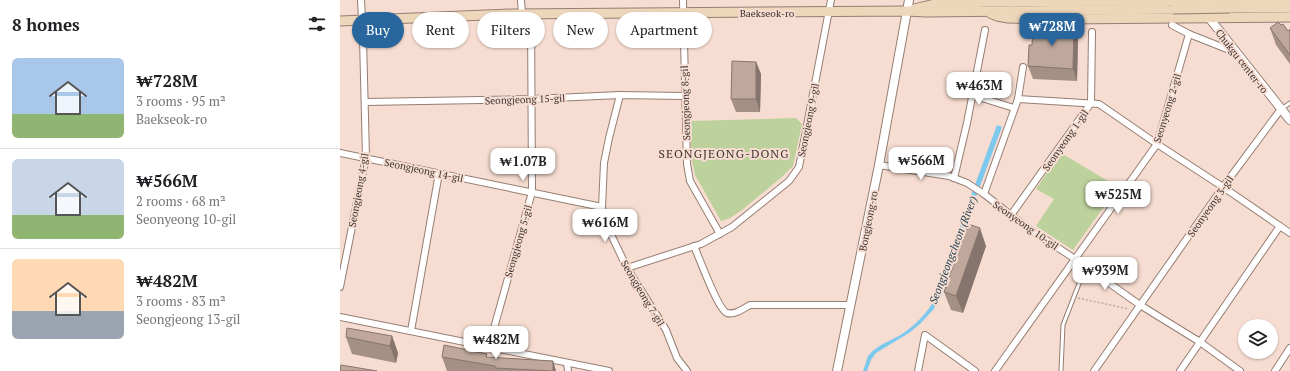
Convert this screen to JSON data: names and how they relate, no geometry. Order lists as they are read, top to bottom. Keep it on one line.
{"streets":{"main road":["Baekseok-ro"],"street":["Chukgu center-ro","Seongjeong 15-gil","Seongjeong 8-gil","Seonyeong 2-gil","Seongjeong 9-gil","Seonyeong 1-gil","Seongjeong 14-gil","Seongjeong 4-gil","Seonyeong 3-gil","Bongjeong-ro","Seonyeong 10-gil","Seongjeong 5-gil","Seongjeong 7-gil"]},"crossings":[["Baekseok-ro","Seongjeong 9-gil"],["Baekseok-ro","Bongjeong-ro"],["Chukgu center-ro","Seonyeong 3-gil"],["Seongjeong 15-gil","Seongjeong 8-gil"],["Seongjeong 15-gil","Seongjeong 4-gil"],["Seongjeong 15-gil","Seongjeong 5-gil"],["Seongjeong 15-gil","Seongjeong 7-gil"],["Seongjeong 8-gil","Seongjeong 9-gil"],["Seonyeong 2-gil","Seonyeong 10-gil"],["Seongjeong 9-gil","Seongjeong 7-gil"],["Seonyeong 1-gil","Seonyeong 10-gil"],["Seongjeong 14-gil","Seongjeong 4-gil"],["Seongjeong 14-gil","Seongjeong 5-gil"],["Seongjeong 14-gil","Seongjeong 7-gil"],["Seonyeong 3-gil","Seonyeong 10-gil"],["Bongjeong-ro","Seonyeong 10-gil"]],"districts":["SEONGJEONG-DONG"],"water":["Seongjeongcheon (River)"],"page":{"heading":"8 homes","chip":["Buy","Rent","Filters","New","Apartment"],"price":["₩728M","₩463M","₩566M","₩1.07B","₩525M","₩616M","₩939M","₩482M"],"list":[{"name":"₩728M","note":"3 rooms · 95 m² · Baekseok-ro"},{"name":"₩566M","note":"2 rooms · 68 m² · Seonyeong 10-gil"},{"name":"₩482M","note":"3 rooms · 83 m² · Seongjeong 13-gil"}]}}
